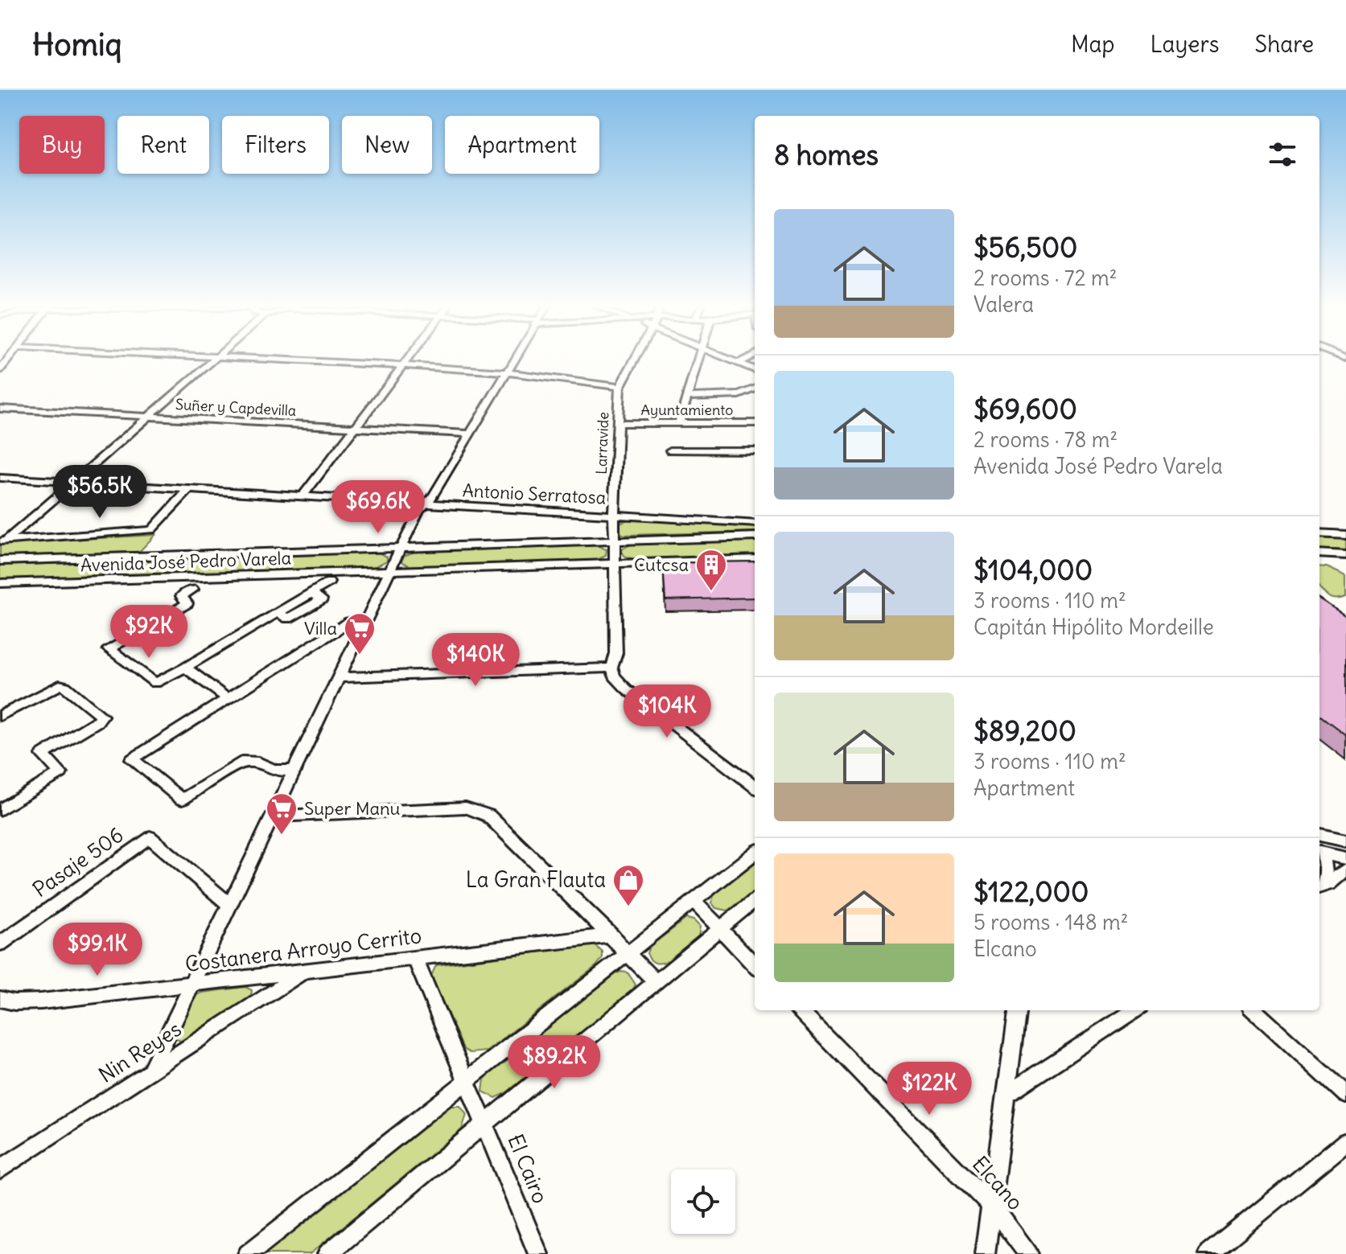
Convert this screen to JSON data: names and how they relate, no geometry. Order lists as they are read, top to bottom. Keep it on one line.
{"streets":{"street":["Suñer y Capdevilla","Ayuntamiento","Larravide","Antonio Serratosa","Avenida José Pedro Varela","Pasaje 506","Costanera Arroyo Cerrito","Nin Reyes","El Cairo","Elcano"]},"crossings":[["Ayuntamiento","Larravide"],["Larravide","Antonio Serratosa"],["Larravide","Avenida José Pedro Varela"],["Costanera Arroyo Cerrito","Nin Reyes"],["Costanera Arroyo Cerrito","El Cairo"]],"places":{"building":["Cutcsa"],"supermarket":["Villa","Super Manu"],"shop":["La Gran Flauta"]},"page":{"header":"Homiq","nav":["Map","Layers","Share"],"chip":["Buy","Rent","Filters","New","Apartment"],"heading":"8 homes","list":[{"name":"$56,500","note":"2 rooms · 72 m² · Valera"},{"name":"$69,600","note":"2 rooms · 78 m² · Avenida José Pedro Varela"},{"name":"$104,000","note":"3 rooms · 110 m² · Capitán Hipólito Mordeille"},{"name":"$89,200","note":"3 rooms · 110 m² · Apartment"},{"name":"$122,000","note":"5 rooms · 148 m² · Elcano"}],"price":["$56.5K","$69.6K","$92K","$140K","$104K","$99.1K","$89.2K","$122K"]}}
